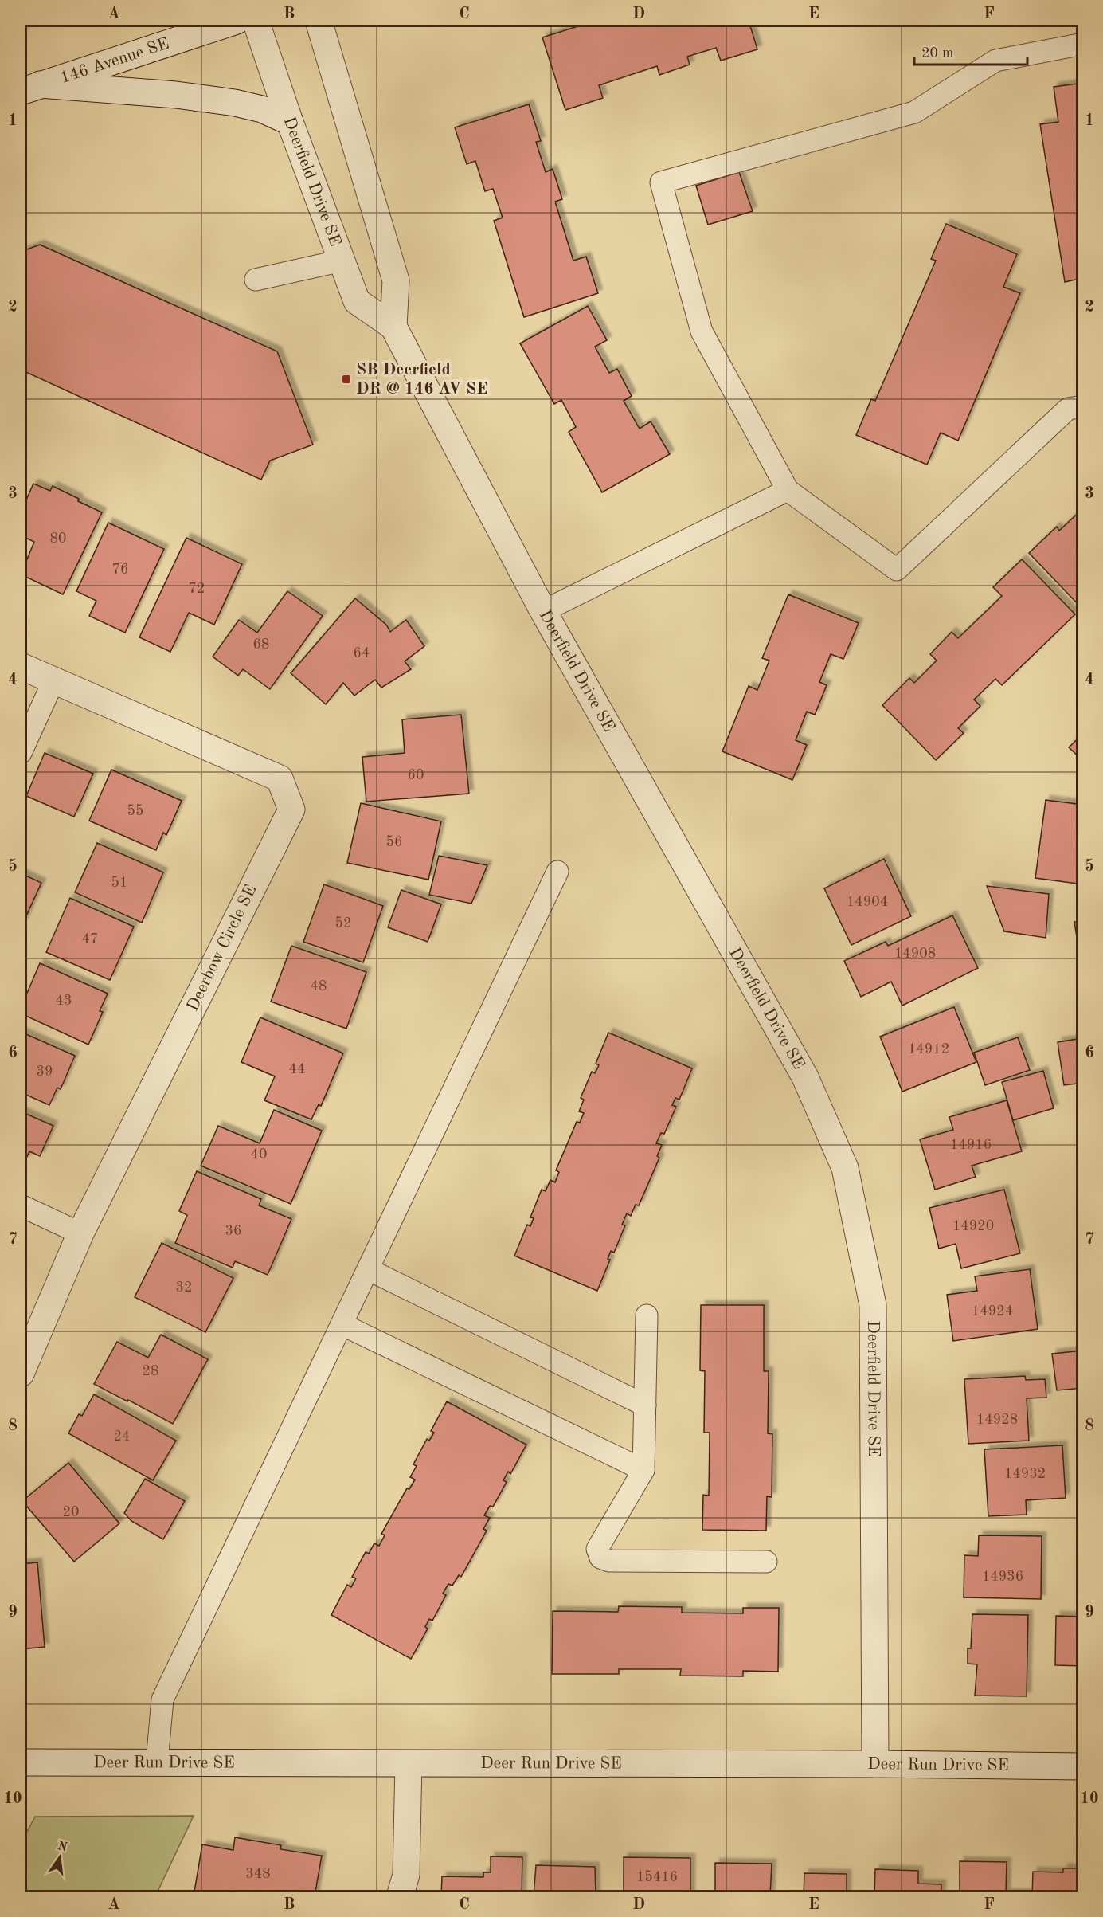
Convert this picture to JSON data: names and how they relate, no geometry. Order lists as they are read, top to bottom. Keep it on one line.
{"streets":{"street":["146 Avenue SE","Deerfield Drive SE","Deerbow Circle SE","Deer Run Drive SE"]},"crossings":[["Deerfield Drive SE","Deer Run Drive SE"]],"places":{"transit":["SB Deerfield DR @ 146 AV SE"]},"house_numbers":["80","76","72","68","64","60","55","56","51","14904","52","47","14908","48","43","14912","44","39","14916","40","14920","36","32","14924","28","14928","24","14932","20","14936","348","15416"],"scale_bar":"20 m","north":"top","grid":{"columns":["A","B","C","D","E","F"],"rows":["1","2","3","4","5","6","7","8","9","10"]}}
